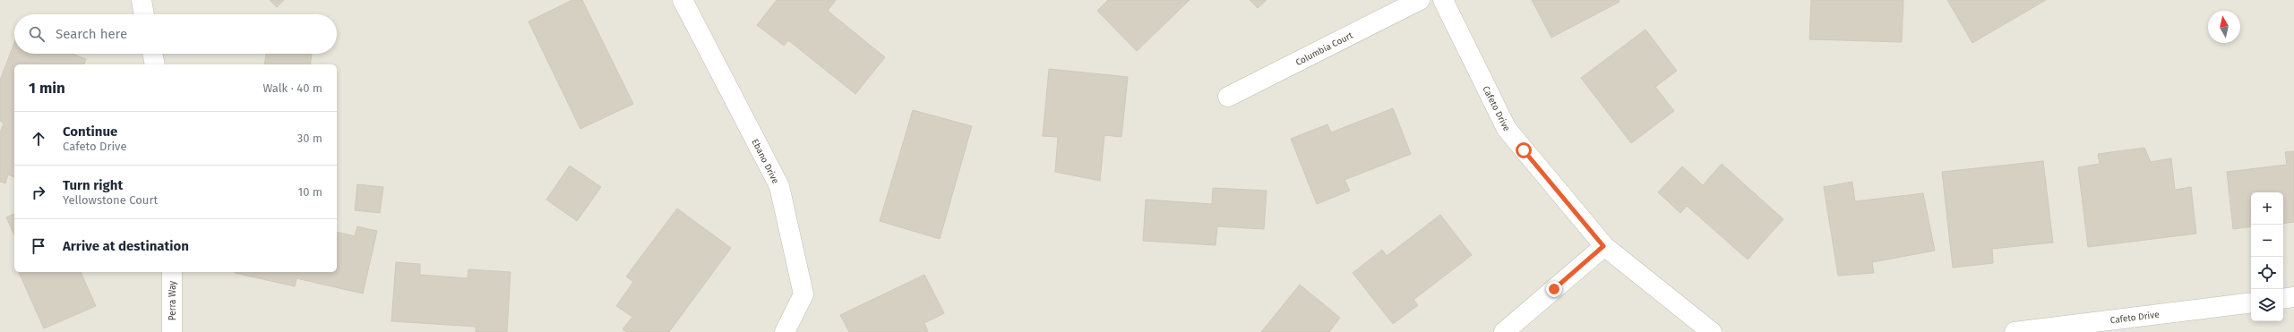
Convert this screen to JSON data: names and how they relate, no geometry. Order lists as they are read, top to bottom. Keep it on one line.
{"streets":{"street":["Columbia Court","Cafeto Drive","Ebano Drive","Perra Way"]},"north":"top","page":{"search":"Search here","heading":["1 min","Walk · 40 m"],"list":[["Continue","Cafeto Drive","30 m"],["Turn right","Yellowstone Court","10 m"],"Arrive at destination"],"map_buttons":["+","−"]}}
